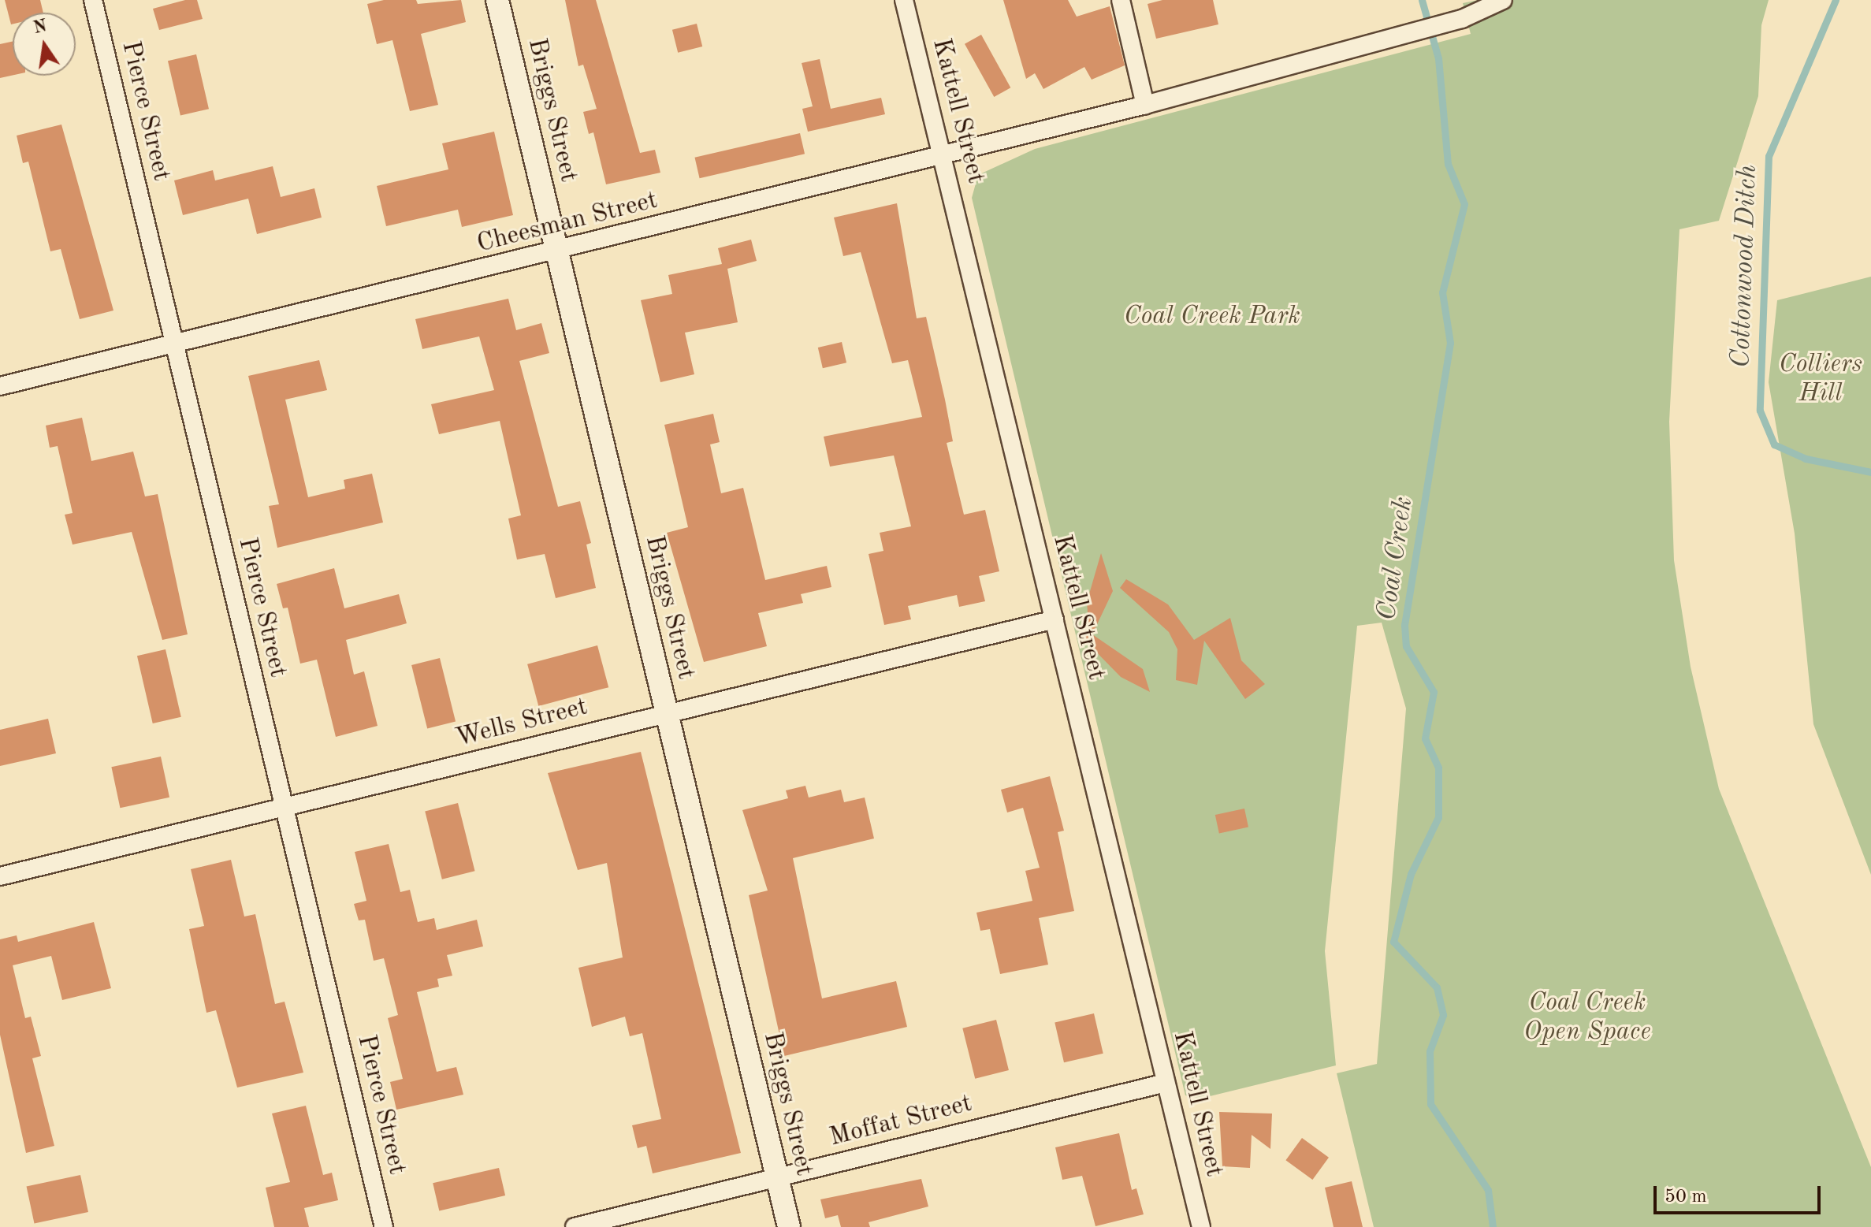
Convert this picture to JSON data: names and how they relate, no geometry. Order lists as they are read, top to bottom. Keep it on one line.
{"streets":{"street":["Briggs Street","Pierce Street","Kattell Street","Cheesman Street","Wells Street","Moffat Street"]},"crossings":[["Briggs Street","Cheesman Street"],["Briggs Street","Wells Street"],["Briggs Street","Moffat Street"],["Pierce Street","Cheesman Street"],["Pierce Street","Wells Street"],["Kattell Street","Cheesman Street"],["Kattell Street","Wells Street"],["Kattell Street","Moffat Street"]],"water":["Cottonwood Ditch","Coal Creek"],"parks":["Coal Creek Park","Colliers Hill","Coal Creek Open Space"],"scale_bar":"50 m","north":"top"}
